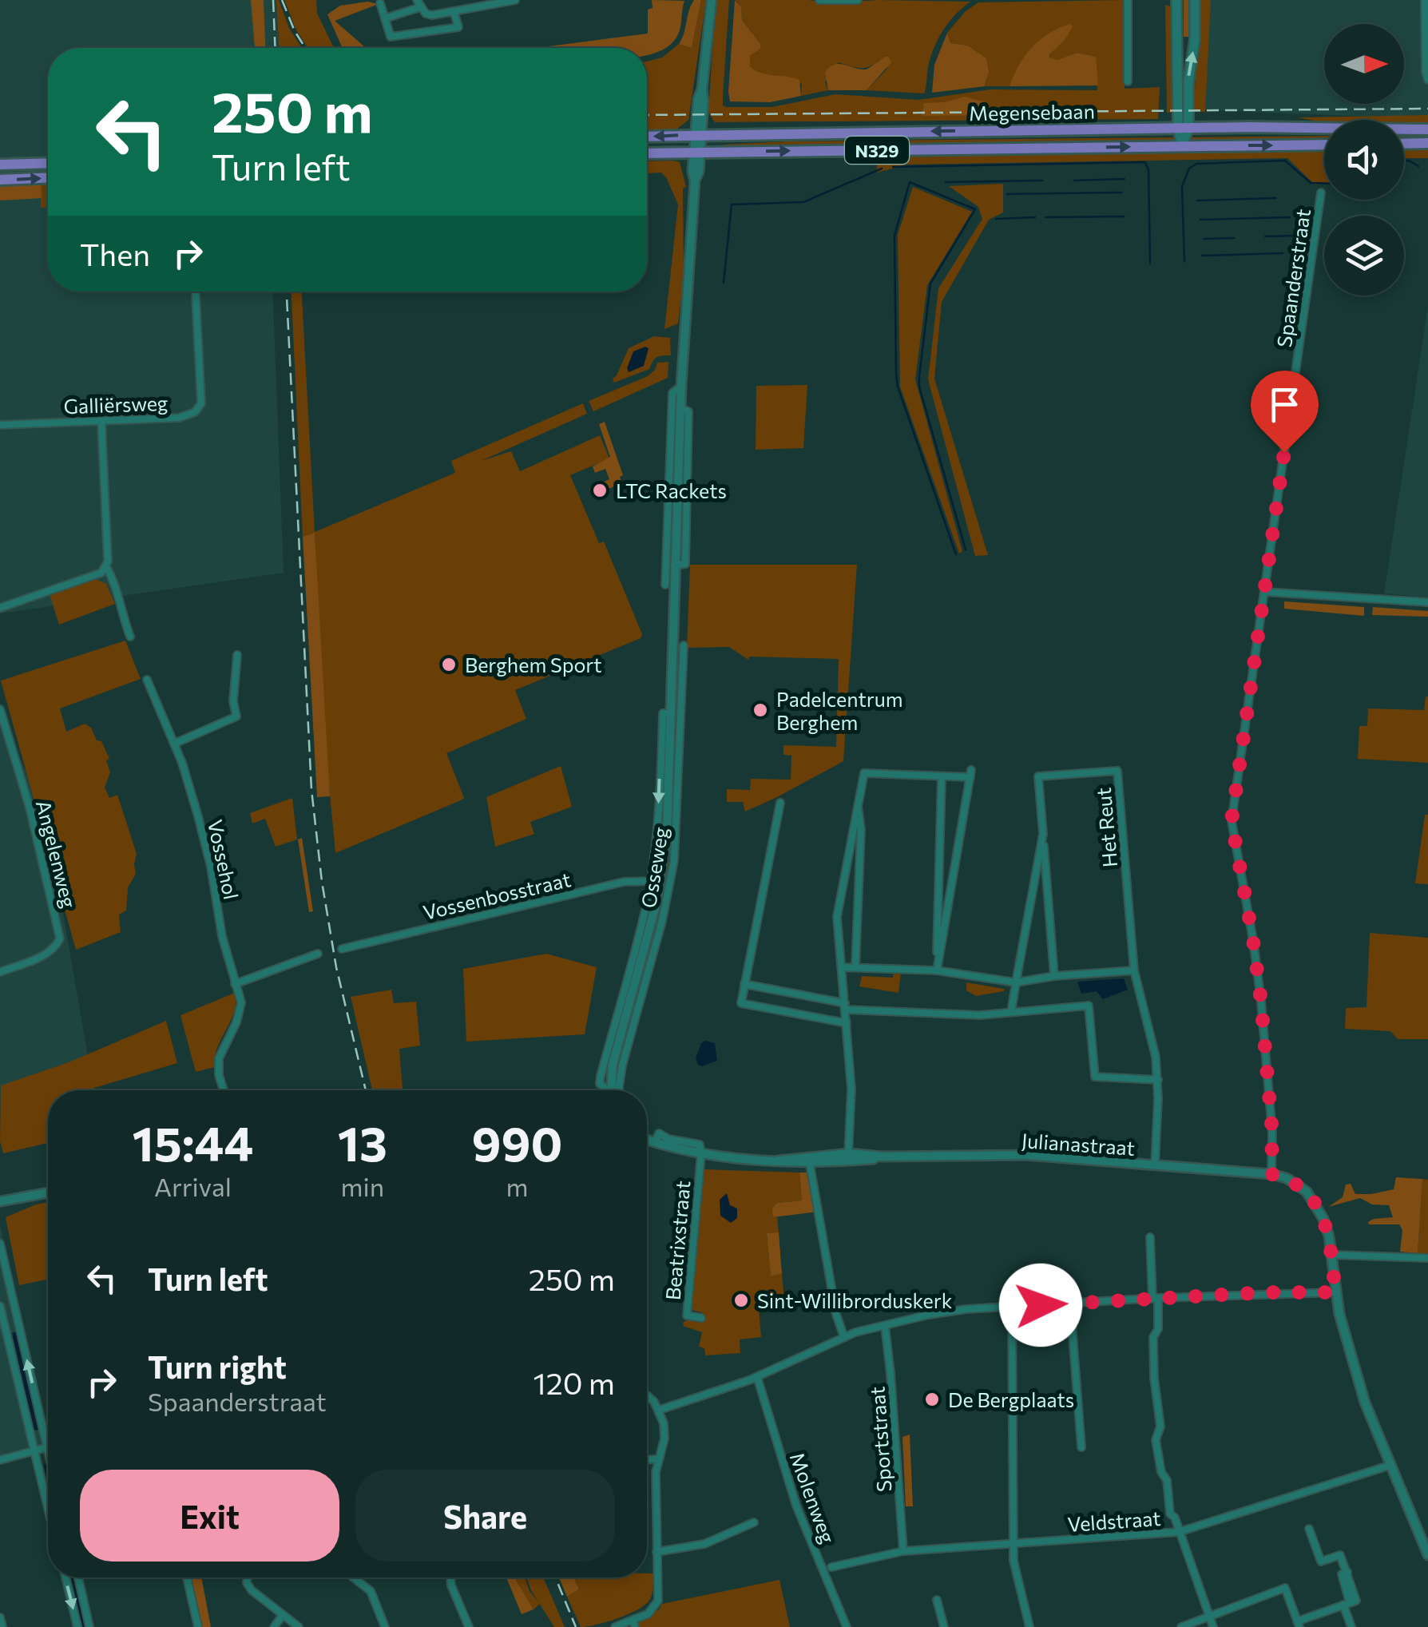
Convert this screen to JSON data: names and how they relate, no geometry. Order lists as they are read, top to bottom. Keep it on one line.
{"streets":{"main road":["Megensebaan","N329"],"street":["Spaanderstraat","Galliërsweg","Het Reut","Angelenweg","Vossehol","Osseweg","Vossenbosstraat","Julianastraat","Beatrixstraat","Sportstraat","Molenweg","Veldstraat"]},"crossings":[["Megensebaan","Osseweg"],["Spaanderstraat","Julianastraat"],["Het Reut","Julianastraat"],["Osseweg","Vossenbosstraat"],["Julianastraat","Beatrixstraat"],["Sportstraat","Veldstraat"]],"places":["LTC Rackets","Berghem Sport","Padelcentrum Berghem","Sint-Willibrorduskerk","De Bergplaats"],"north":"right","page":{"turn":["250 m","Turn left"],"then":"Then","eta":["15:44","Arrival","13","min","990","m"],"list":[{"name":"Turn left","value":"250 m"},{"name":"Turn right","note":"Spaanderstraat","value":"120 m"}],"buttons":["Exit","Share"]}}
